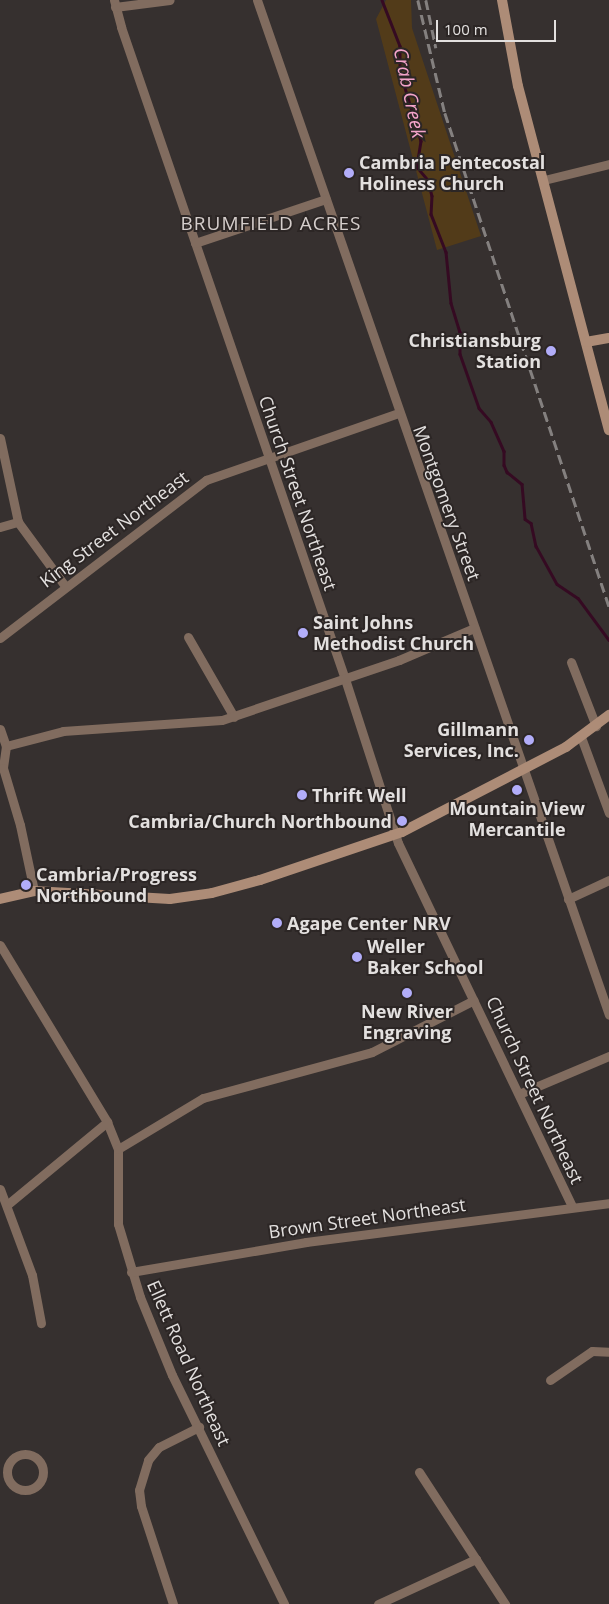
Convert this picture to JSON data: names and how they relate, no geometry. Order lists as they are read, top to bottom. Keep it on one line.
{"streets":{"street":["Church Street Northeast","Montgomery Street","King Street Northeast","Brown Street Northeast","Ellett Road Northeast"]},"crossings":[["Church Street Northeast","King Street Northeast"],["Church Street Northeast","Brown Street Northeast"],["Montgomery Street","King Street Northeast"],["Brown Street Northeast","Ellett Road Northeast"]],"districts":["BRUMFIELD ACRES"],"water":["Crab Creek"],"places":["Cambria Pentecostal Holiness Church","Christiansburg Station","Saint Johns Methodist Church","Gillmann Services, Inc.","Mountain View Mercantile","Thrift Well","Cambria/Church Northbound","Cambria/Progress Northbound","Agape Center NRV","Weller Baker School","New River Engraving"],"scale_bar":"100 m"}
